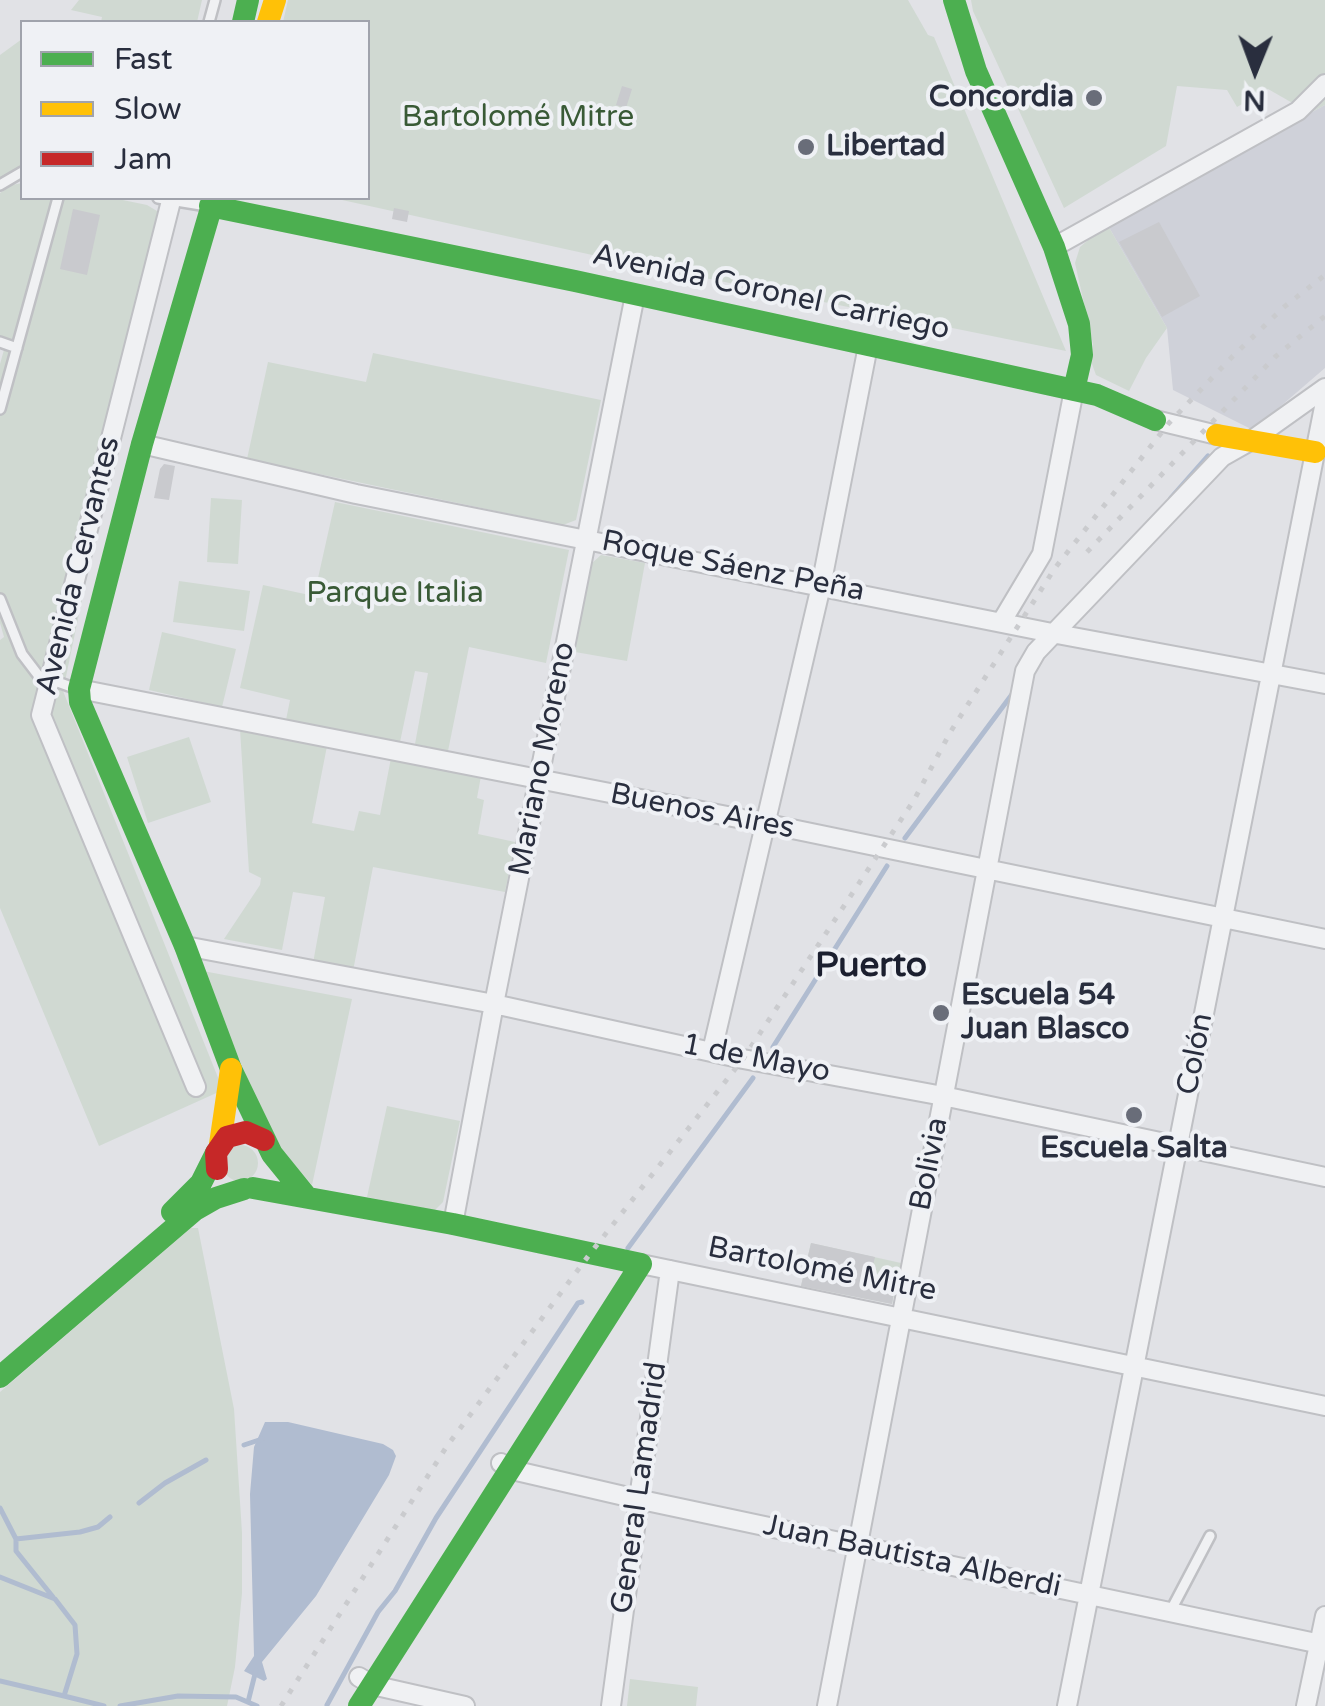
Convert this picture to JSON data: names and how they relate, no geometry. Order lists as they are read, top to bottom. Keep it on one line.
{"streets":{"street":["Avenida Coronel Carriego","Avenida Cervantes","Roque Sáenz Peña","Mariano Moreno","Buenos Aires","Colón","1 de Mayo","Bolivia","Bartolomé Mitre","General Lamadrid","Juan Bautista Alberdi"]},"crossings":[["Avenida Coronel Carriego","Mariano Moreno"],["Avenida Coronel Carriego","Colón"],["Avenida Coronel Carriego","Bolivia"],["Roque Sáenz Peña","Mariano Moreno"],["Roque Sáenz Peña","Colón"],["Roque Sáenz Peña","Bolivia"],["Mariano Moreno","Buenos Aires"],["Mariano Moreno","1 de Mayo"],["Mariano Moreno","Bartolomé Mitre"],["Buenos Aires","Colón"],["Buenos Aires","Bolivia"],["Colón","1 de Mayo"],["Colón","Bartolomé Mitre"],["Colón","Juan Bautista Alberdi"],["1 de Mayo","Bolivia"],["Bolivia","Bartolomé Mitre"],["Bolivia","Juan Bautista Alberdi"],["Bartolomé Mitre","General Lamadrid"],["General Lamadrid","Juan Bautista Alberdi"]],"districts":["Puerto"],"parks":["Bartolomé Mitre","Parque Italia"],"places":["Concordia","Libertad","Escuela 54 Juan Blasco","Escuela Salta"],"legend":["Fast","Slow","Jam"],"north":"bottom"}
